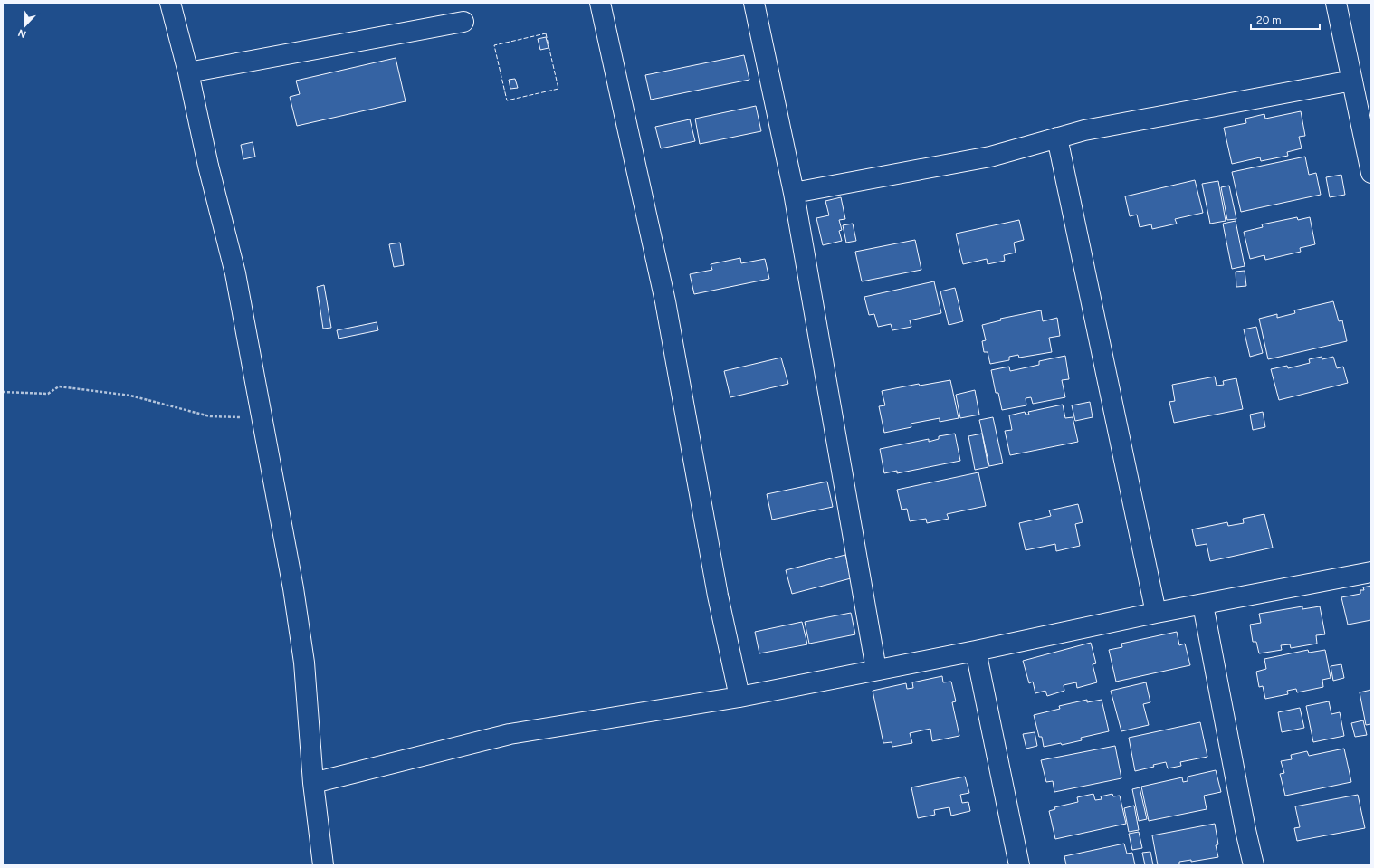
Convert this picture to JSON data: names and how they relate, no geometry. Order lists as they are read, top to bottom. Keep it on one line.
{"scale_bar":"20 m","north":"bottom"}
